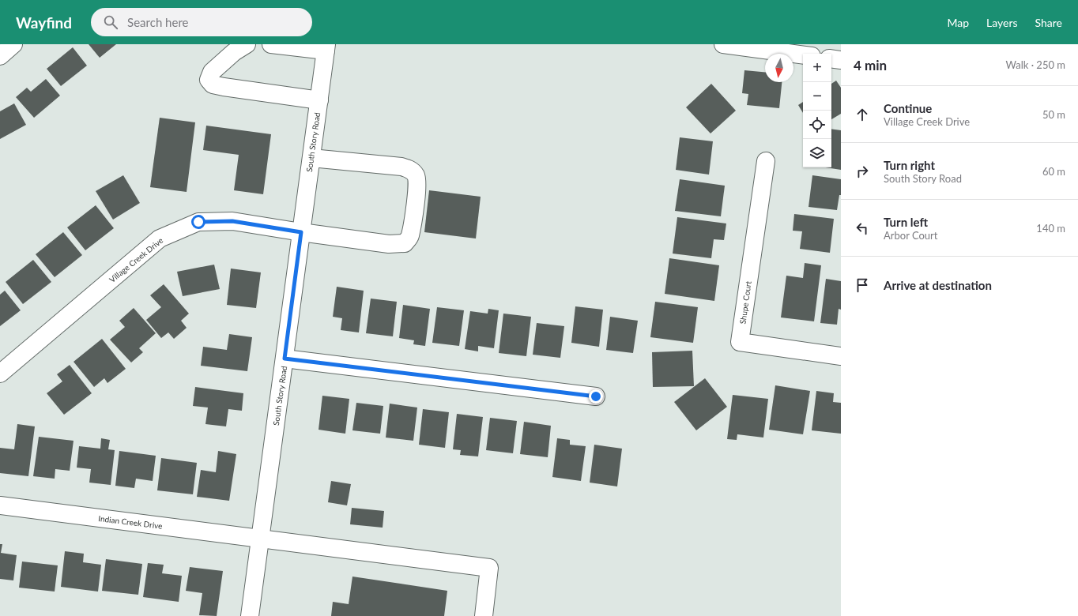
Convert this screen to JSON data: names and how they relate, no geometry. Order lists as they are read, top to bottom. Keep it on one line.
{"streets":{"street":["South Story Road","Village Creek Drive","Shupe Court","Indian Creek Drive"]},"crossings":[["South Story Road","Village Creek Drive"],["South Story Road","Indian Creek Drive"]],"north":"bottom","page":{"header":"Wayfind","search":"Search here","nav":["Map","Layers","Share"],"heading":["4 min","Walk · 250 m"],"map_buttons":["+","−"],"list":[["Continue","Village Creek Drive","50 m"],["Turn right","South Story Road","60 m"],["Turn left","Arbor Court","140 m"],"Arrive at destination"]}}
